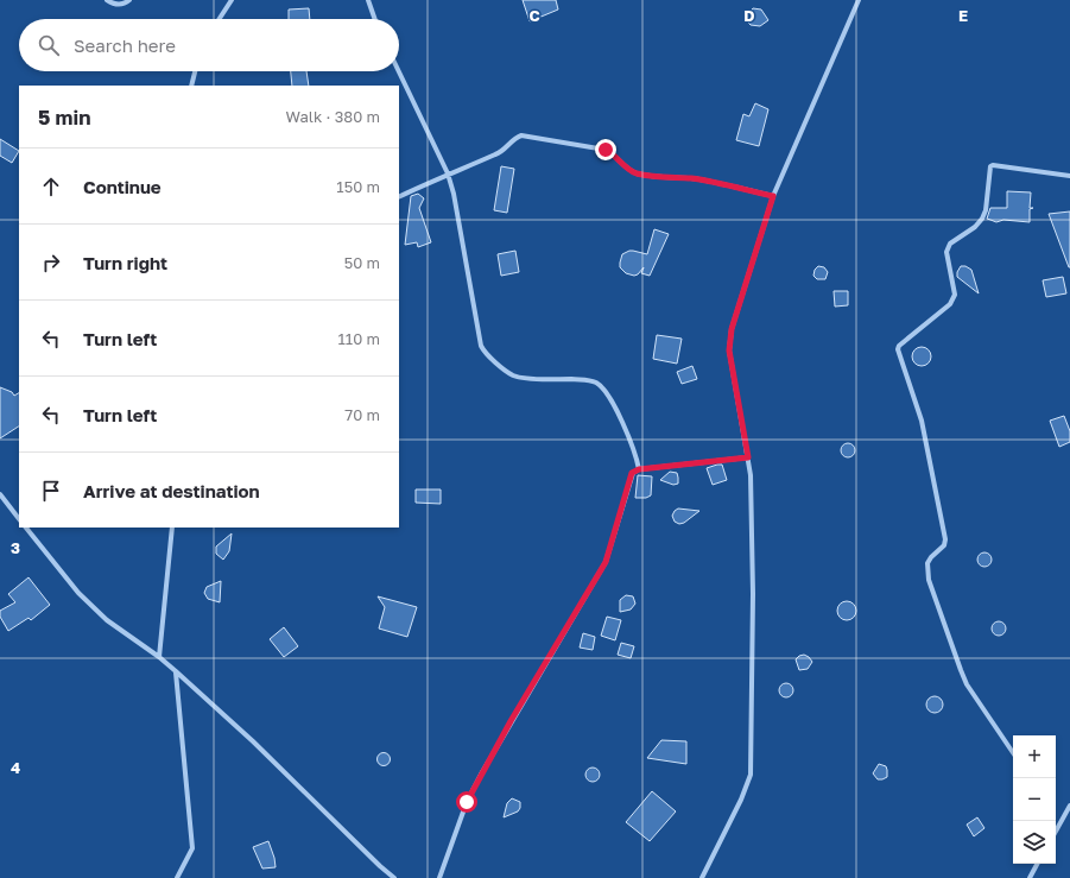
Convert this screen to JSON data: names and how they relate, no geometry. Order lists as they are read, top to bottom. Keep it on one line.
{"page":{"search":"Search here","heading":["5 min","Walk · 380 m"],"list":[["Continue","150 m"],["Turn right","50 m"],["Turn left","110 m"],["Turn left","70 m"],"Arrive at destination"],"map_buttons":["+","−"]},"grid":{"columns":["C","D","E"],"rows":["3","4"]}}
